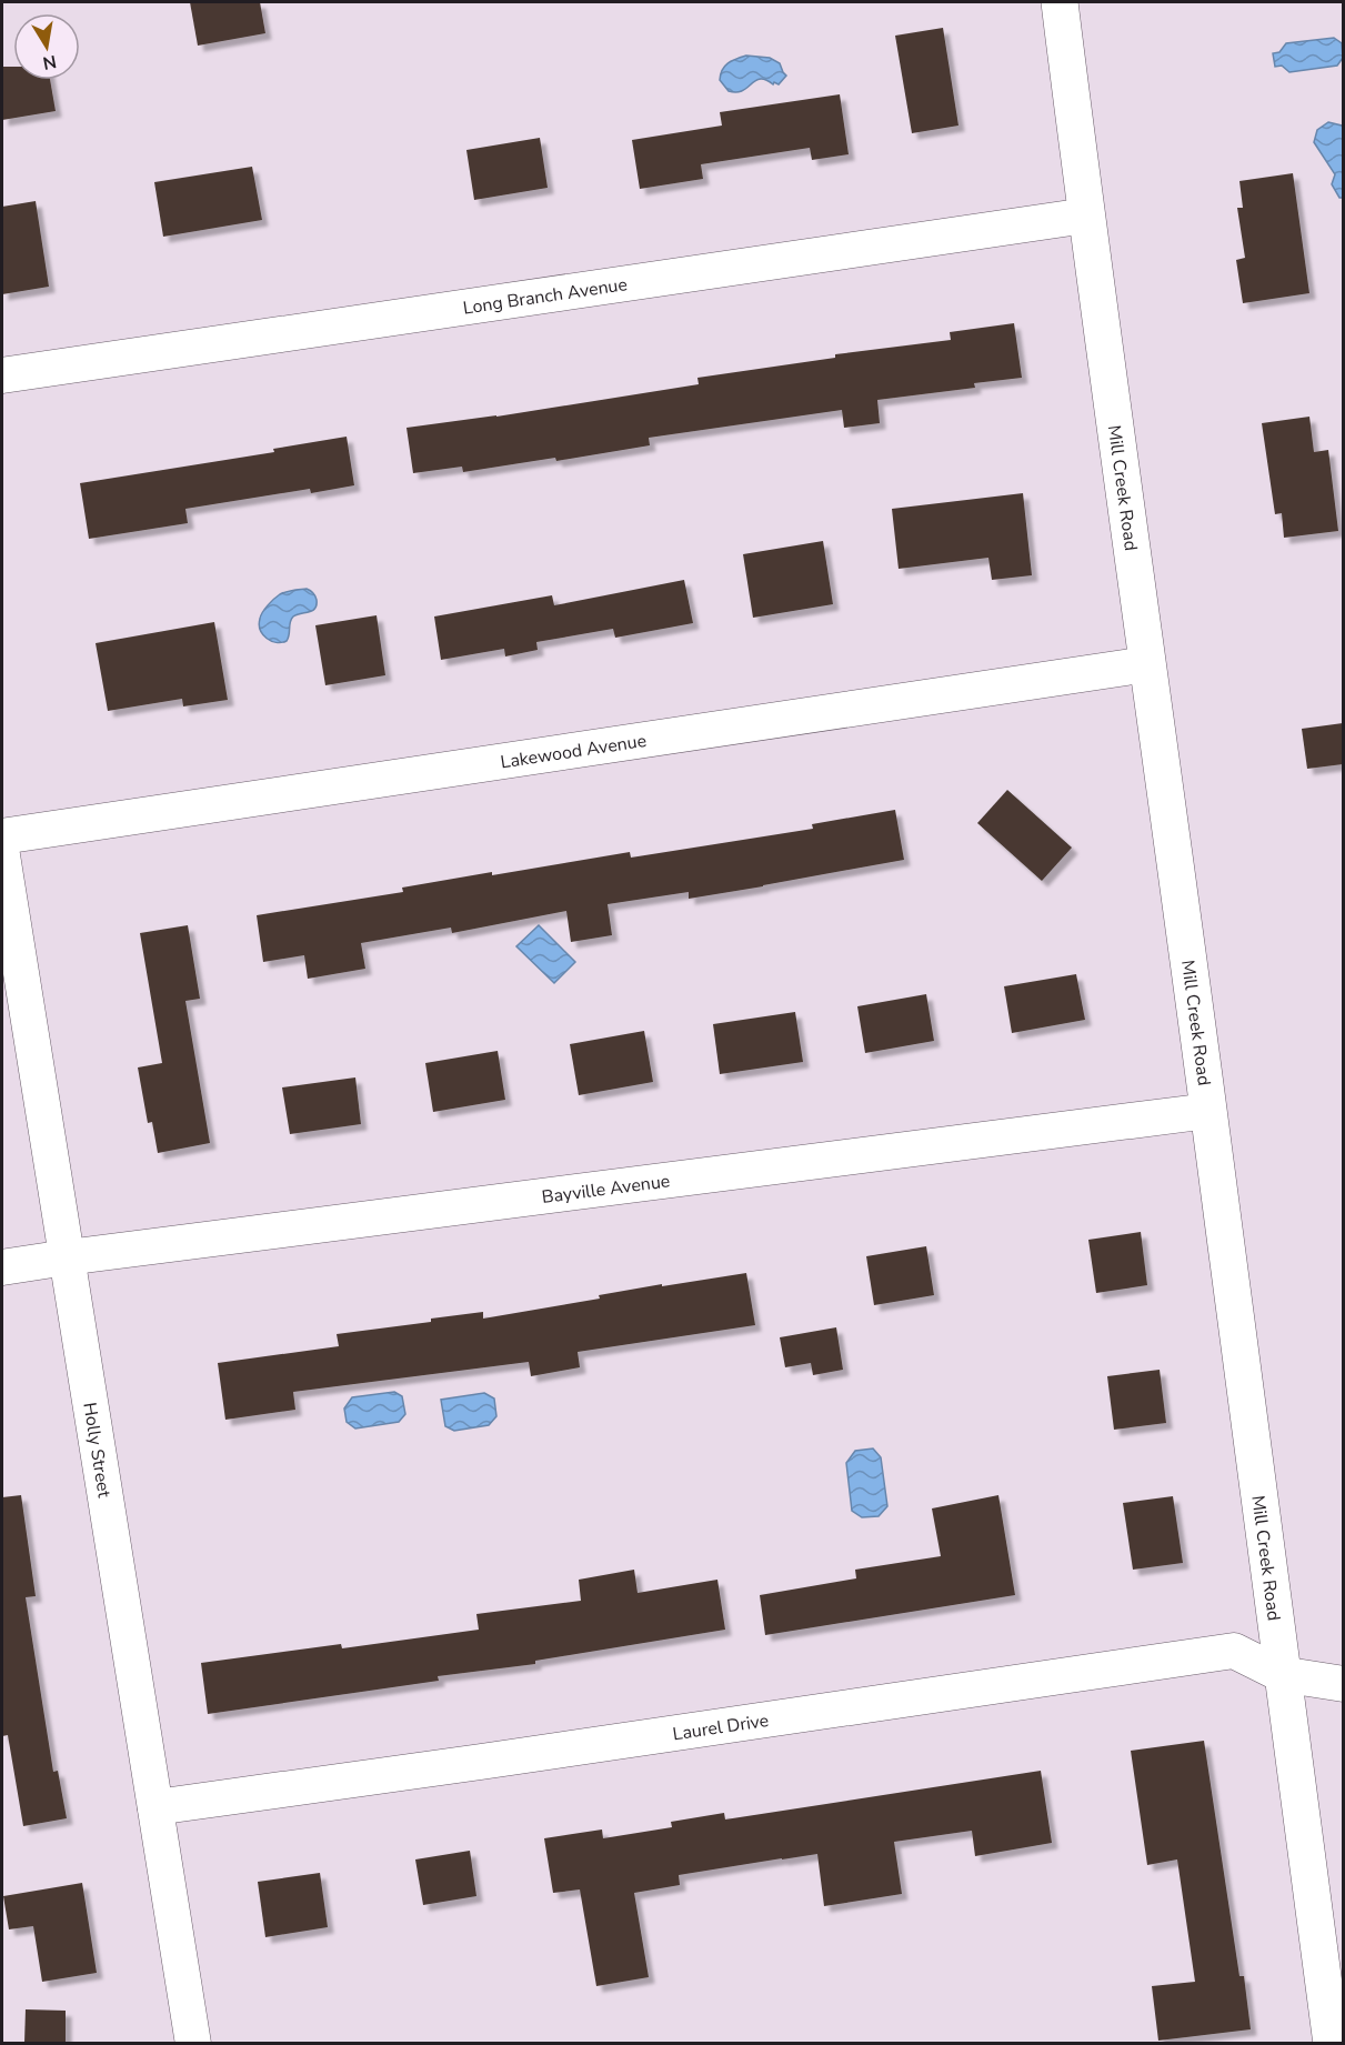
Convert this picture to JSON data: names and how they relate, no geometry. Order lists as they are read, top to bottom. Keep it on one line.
{"streets":{"street":["Long Branch Avenue","Mill Creek Road","Lakewood Avenue","Bayville Avenue","Holly Street","Laurel Drive"]},"crossings":[["Long Branch Avenue","Mill Creek Road"],["Mill Creek Road","Lakewood Avenue"],["Mill Creek Road","Bayville Avenue"],["Mill Creek Road","Laurel Drive"],["Bayville Avenue","Holly Street"],["Holly Street","Laurel Drive"]],"north":"bottom"}
